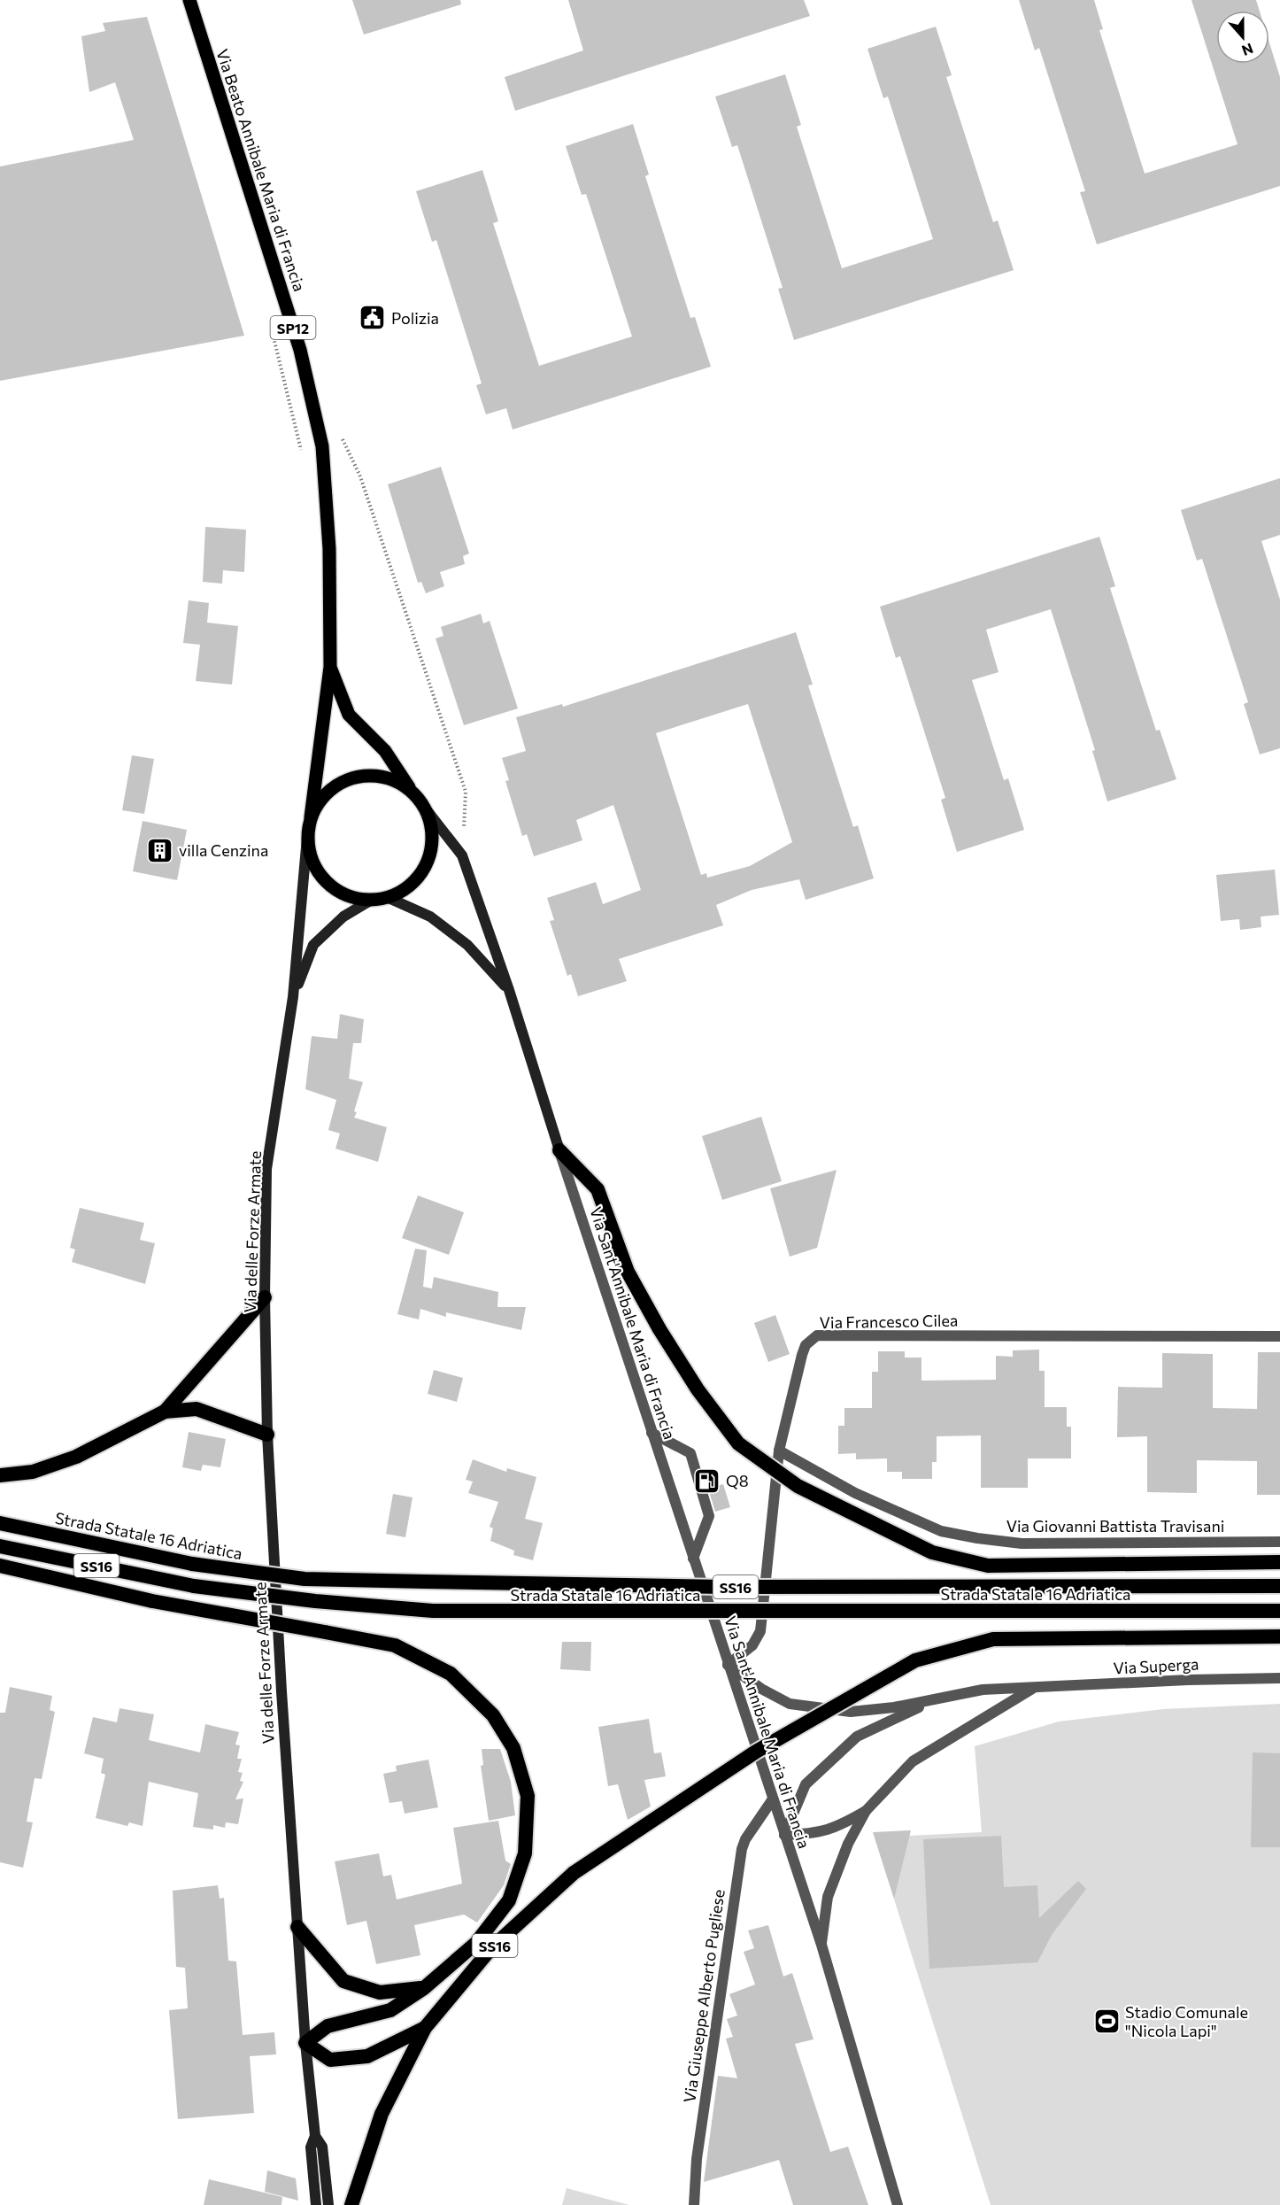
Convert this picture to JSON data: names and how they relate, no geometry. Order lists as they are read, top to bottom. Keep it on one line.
{"streets":{"highway":["Strada Statale 16 Adriatica","SS16"],"main road":["Via Beato Annibale Maria di Francia","SP12","Via delle Forze Armate"],"street":["Via Francesco Cilea","Via Sant'Annibale Maria di Francia","Via Giovanni Battista Travisani","Via Superga","Via Giuseppe Alberto Pugliese"]},"crossings":[["Via Beato Annibale Maria di Francia","Via delle Forze Armate"],["Via delle Forze Armate","SS16"],["Via Francesco Cilea","Via Sant'Annibale Maria di Francia"],["Via Francesco Cilea","Via Giovanni Battista Travisani"],["Via Francesco Cilea","Via Superga"],["Via Sant'Annibale Maria di Francia","Via Superga"],["Via Sant'Annibale Maria di Francia","Via Giuseppe Alberto Pugliese"]],"places":{"public building":["Polizia"],"building":["villa Cenzina"],"fuel station":["Q8"],"sports":["Stadio Comunale \"Nicola Lapi\""]},"north":"bottom"}
